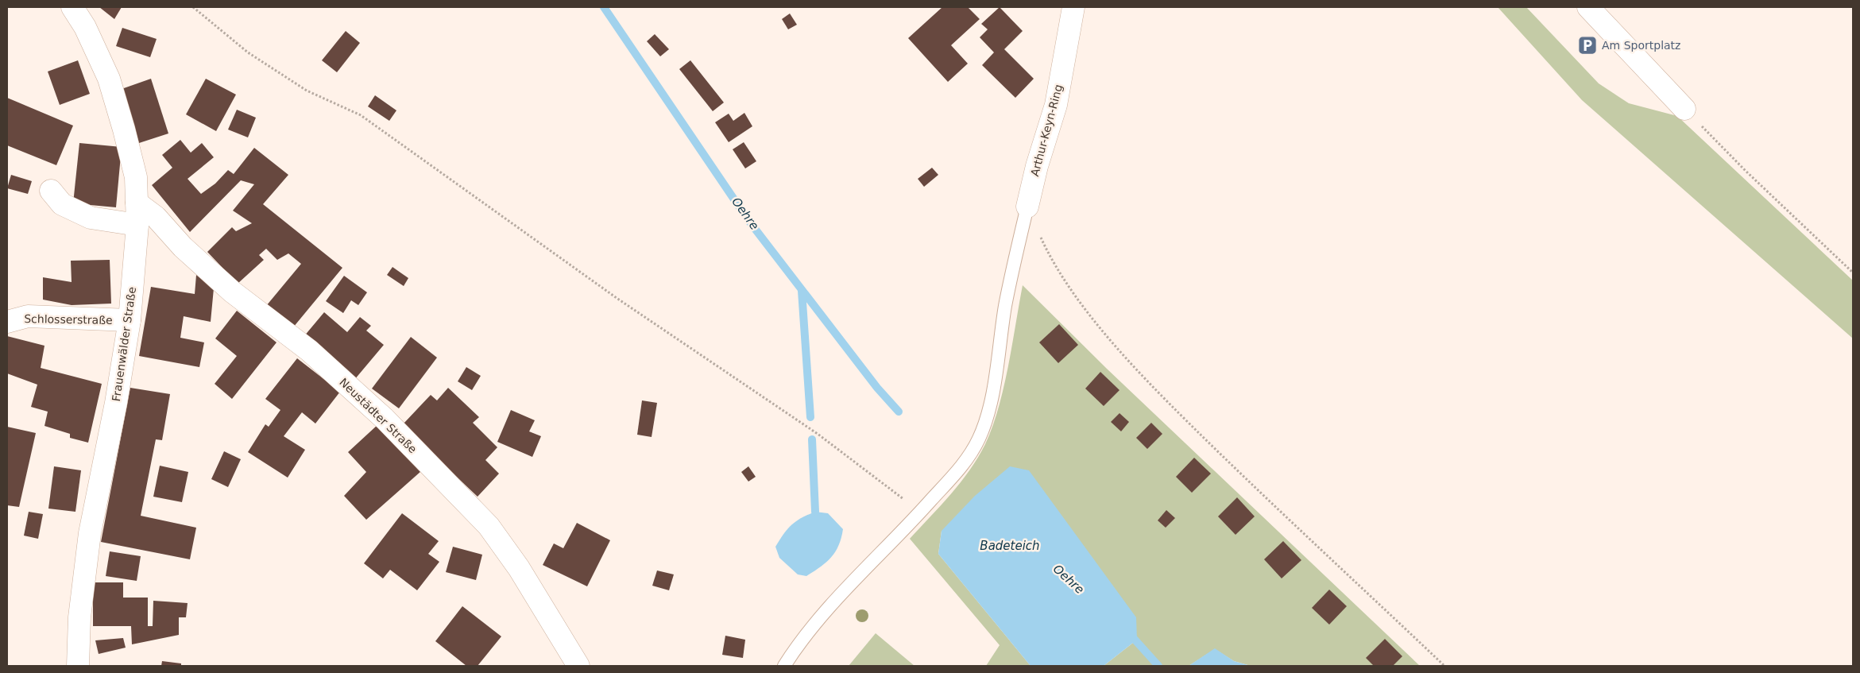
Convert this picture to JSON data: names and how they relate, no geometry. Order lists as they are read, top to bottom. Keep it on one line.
{"streets":{"street":["Arthur-Keyn-Ring","Schlosserstraße","Frauenwälder Straße","Neustädter Straße"]},"crossings":[["Schlosserstraße","Frauenwälder Straße"],["Frauenwälder Straße","Neustädter Straße"]],"water":["Oehre","Badeteich"],"places":{"parking":["Am Sportplatz"]}}
